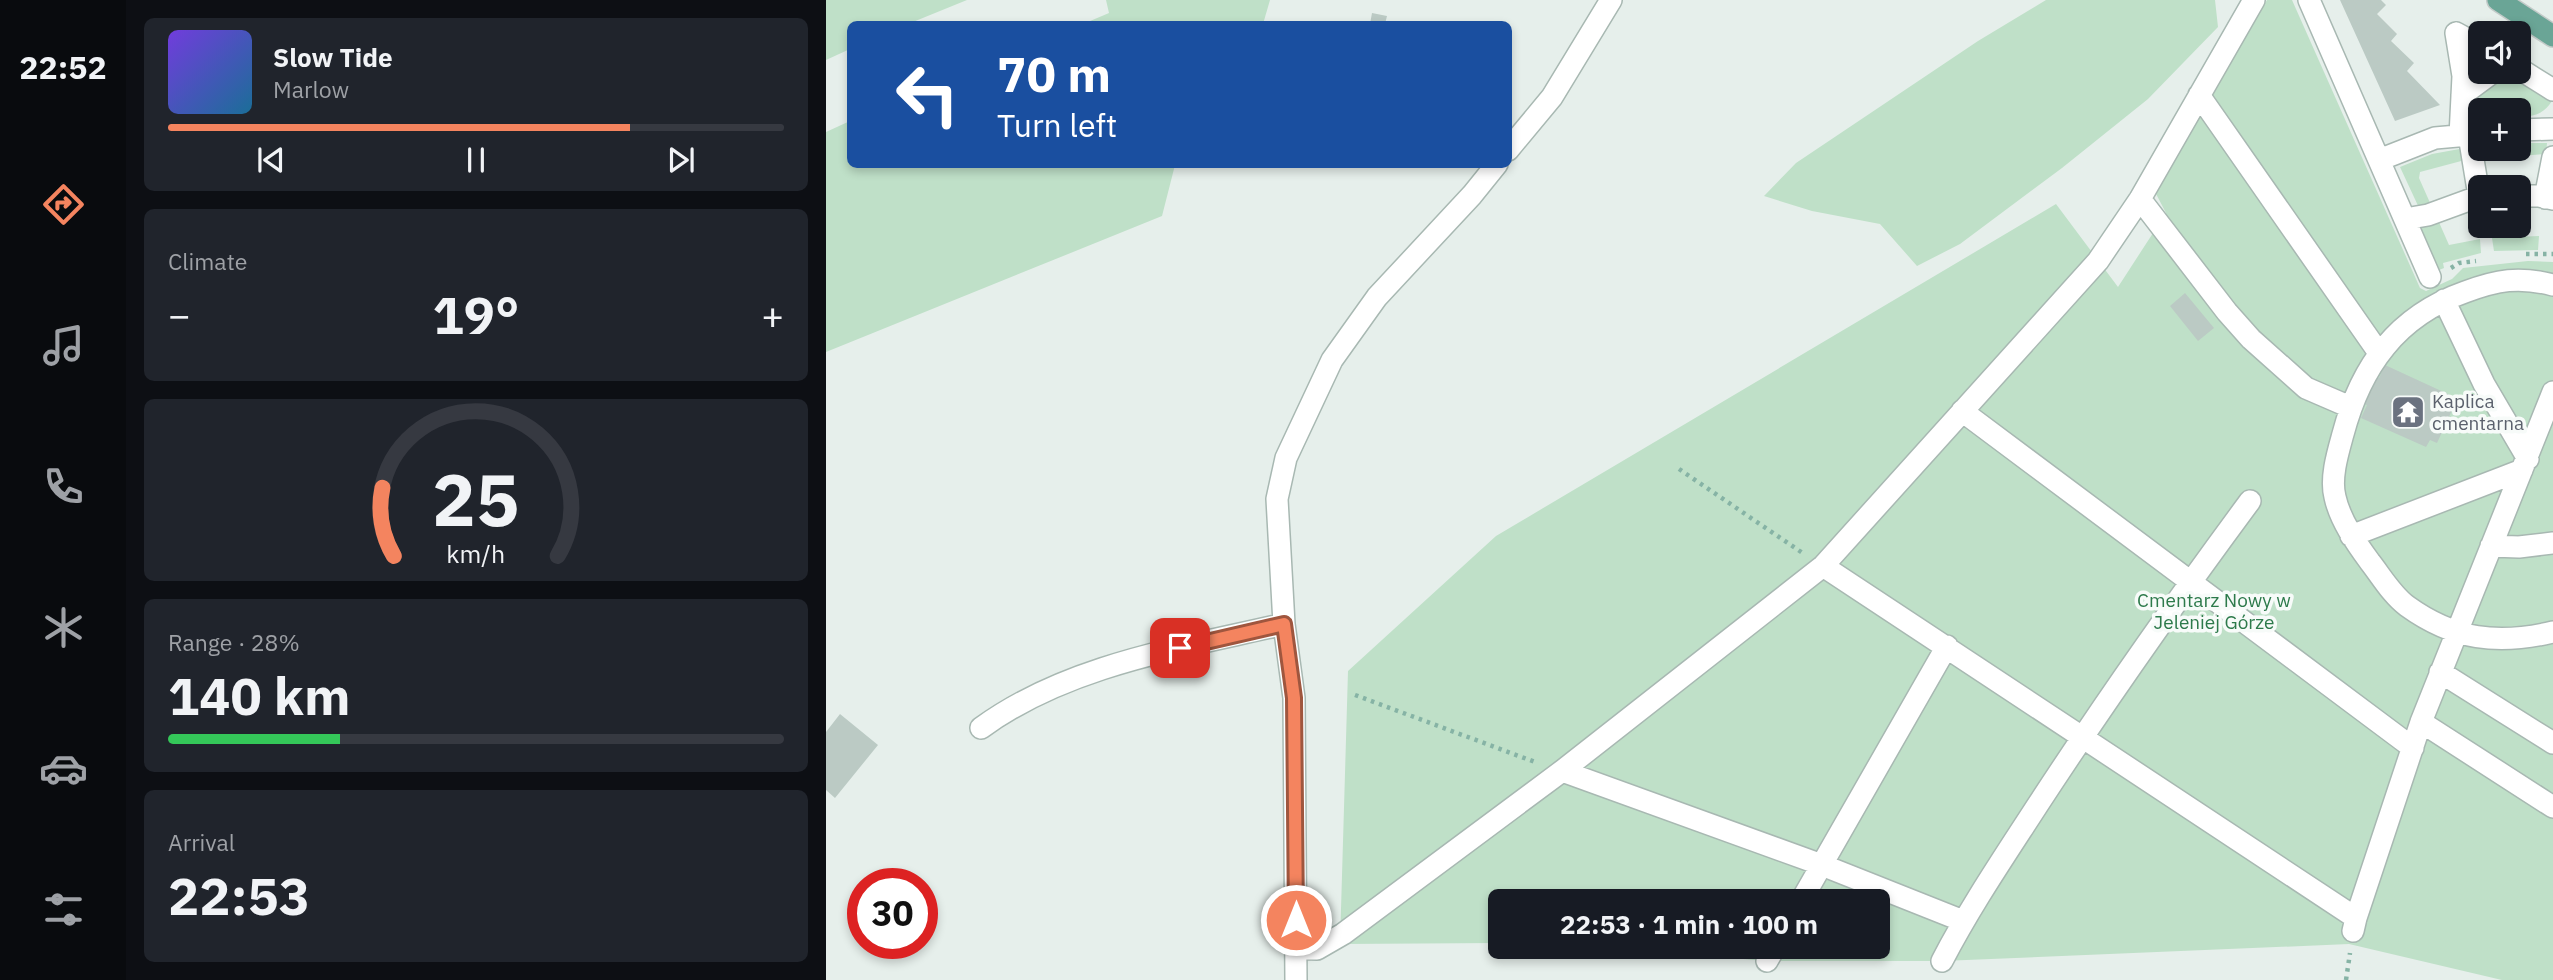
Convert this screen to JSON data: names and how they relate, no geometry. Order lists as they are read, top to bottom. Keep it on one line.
{"parks":["Cmentarz Nowy w Jeleniej Górze"],"places":{"temple":["Kaplica cmentarna"]},"page":{"tabs":"22:52","map_buttons":["+","−"],"turn":["70 m","Turn left"],"song":["Slow Tide","Marlow"],"tile":["Climate",["Range · 28%","140 km"],["Arrival","22:53"]],"heat":["−","19°","+"],"limit":"30","trip":"22:53 · 1 min · 100 m","gauge":["25","km/h"]}}
